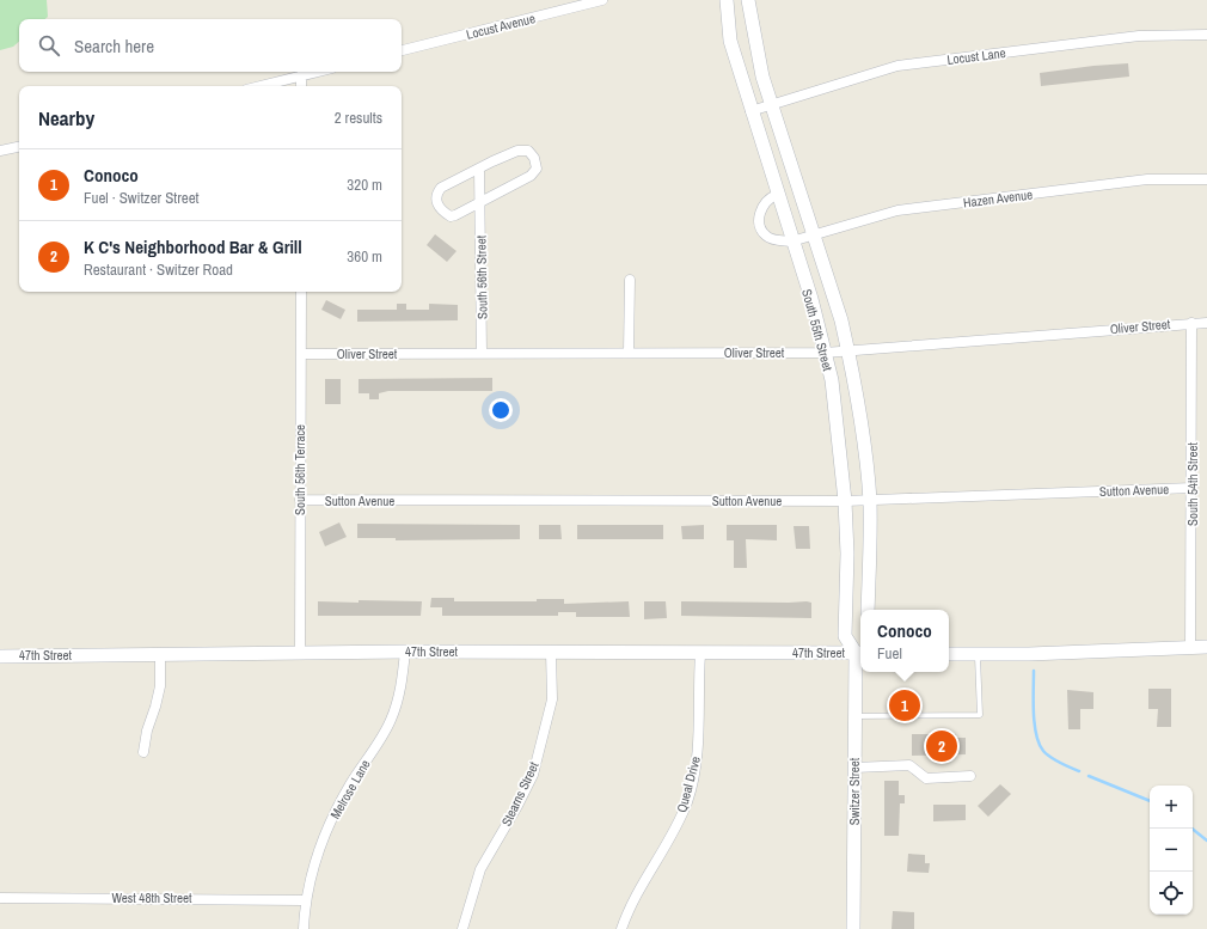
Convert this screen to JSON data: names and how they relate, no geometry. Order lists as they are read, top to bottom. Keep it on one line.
{"streets":{"street":["Locust Avenue","Locust Lane","Hazen Avenue","South 56th Street","Oliver Street","South 55th Street","South 56th Terrace","South 54th Street","Sutton Avenue","47th Street","Queal Drive","Melrose Lane","Switzer Street","Stearns Street","West 48th Street"]},"crossings":[["Locust Lane","South 55th Street"],["Hazen Avenue","South 55th Street"],["South 56th Street","Oliver Street"],["Oliver Street","South 55th Street"],["Oliver Street","South 56th Terrace"],["Oliver Street","South 54th Street"],["South 55th Street","Sutton Avenue"],["South 56th Terrace","Sutton Avenue"],["South 56th Terrace","47th Street"],["South 54th Street","Sutton Avenue"],["47th Street","Queal Drive"],["47th Street","Melrose Lane"],["47th Street","Stearns Street"],["Melrose Lane","West 48th Street"]],"page":{"search":"Search here","heading":["Nearby","2 results"],"list":[{"mark":"1","name":"Conoco","note":"Fuel · Switzer Street","value":"320 m"},{"mark":"2","name":"K C's Neighborhood Bar & Grill","note":"Restaurant · Switzer Road","value":"360 m"}],"popup":["Conoco","Fuel"],"pins":["1","2"],"map_buttons":["+","−"]}}
